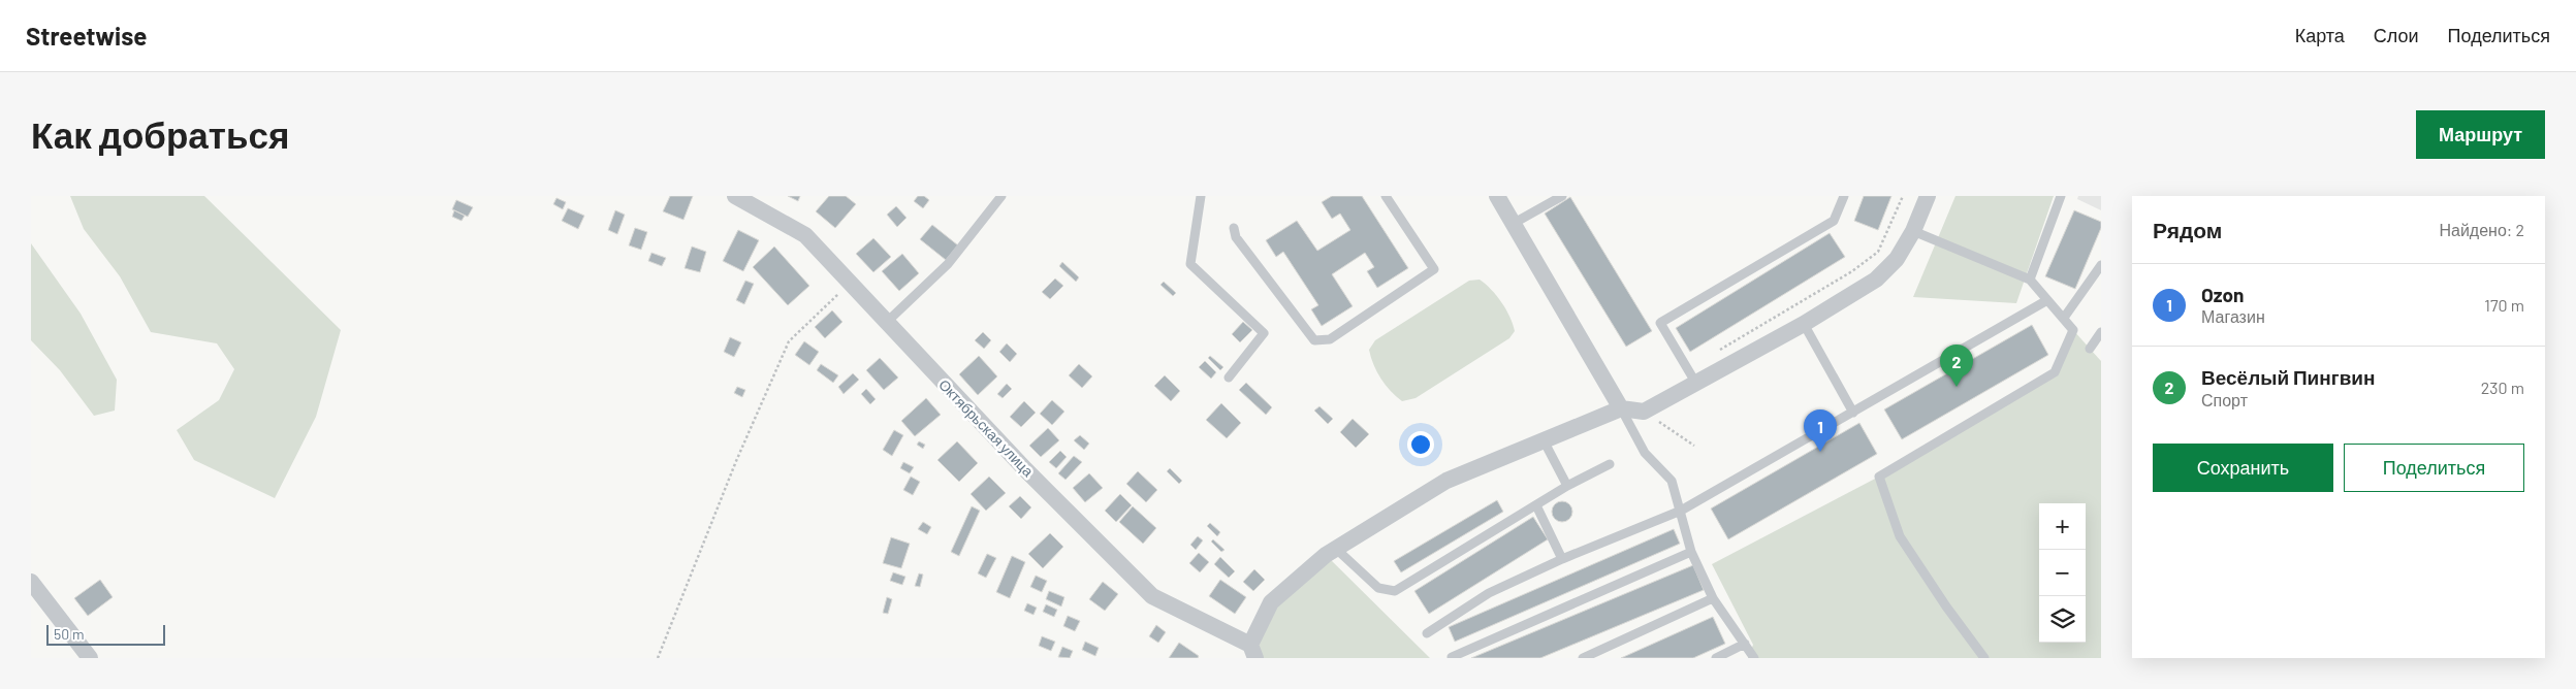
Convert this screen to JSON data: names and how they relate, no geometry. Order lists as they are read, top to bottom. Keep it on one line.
{"streets":{"street":["Октябрьская улица"]},"scale_bar":"50 m","page":{"header":"Streetwise","nav":["Карта","Слои","Поделиться"],"buttons":["Маршрут",["Сохранить","Поделиться"]],"title":"Как добраться","heading":["Рядом","Найдено: 2"],"list":[{"mark":"1","name":"Ozon","note":"Магазин","value":"170 m"},{"mark":"2","name":"Весёлый Пингвин","note":"Спорт","value":"230 m"}],"pins":["2","1"],"map_buttons":["+","−"],"scale":"50 m"}}
